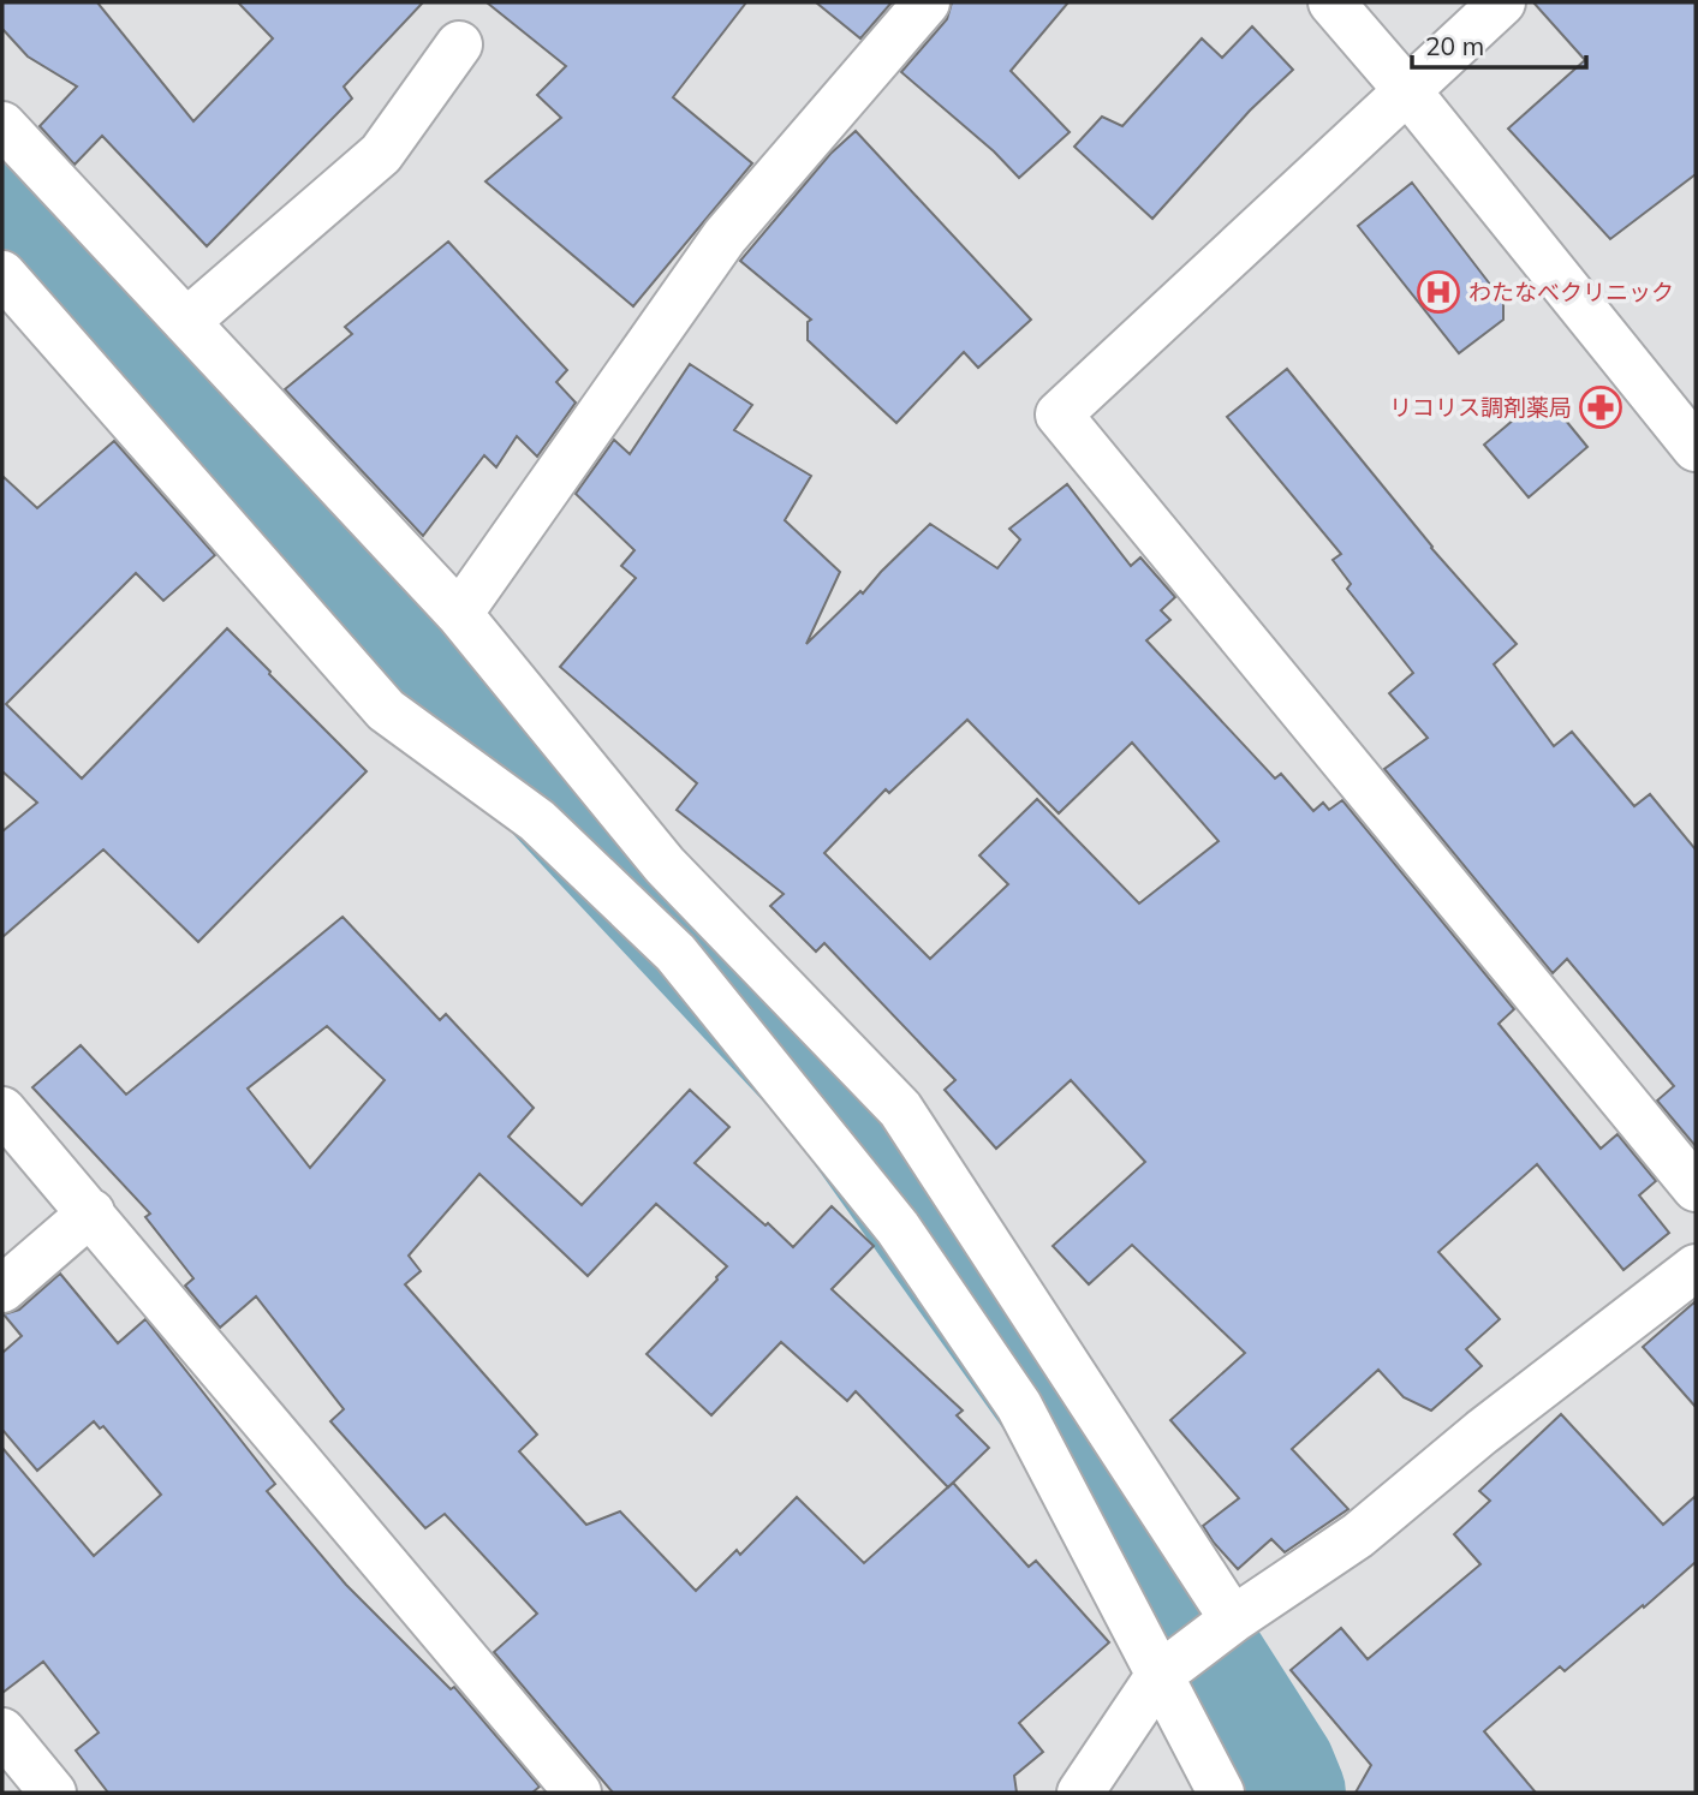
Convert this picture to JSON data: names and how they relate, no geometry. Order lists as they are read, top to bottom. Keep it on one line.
{"places":{"hospital":["わたなべクリニック"],"pharmacy":["リコリス調剤薬局"]},"scale_bar":"20 m"}
